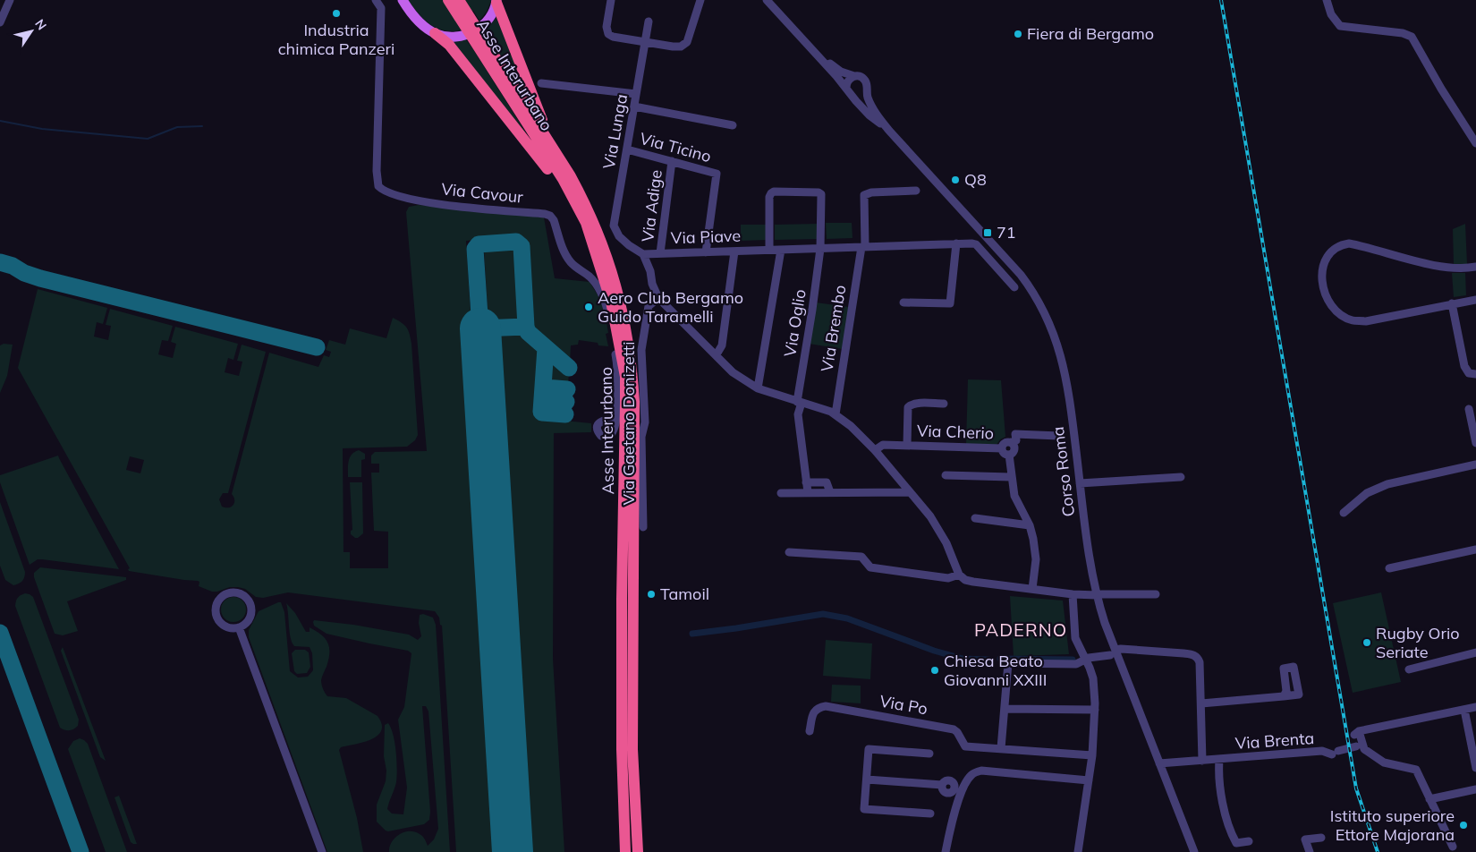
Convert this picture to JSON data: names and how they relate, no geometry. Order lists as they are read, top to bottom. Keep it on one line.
{"streets":{"highway":["Asse Interurbano"],"street":["Via Lunga","Via Ticino","Via Cavour","Via Adige","Via Piave","Via Oglio","Via Brembo","Via Gaetano Donizetti","Via Cherio","Corso Roma","Via Po","Via Brenta"]},"crossings":[["Via Lunga","Via Ticino"],["Via Lunga","Via Piave"],["Via Ticino","Via Adige"],["Via Ticino","Via Piave"],["Via Adige","Via Piave"],["Via Piave","Via Oglio"],["Via Piave","Via Brembo"],["Corso Roma","Via Brenta"]],"districts":["PADERNO"],"places":{"other":["Industria chimica Panzeri","Fiera di Bergamo","Q8","Aero Club Bergamo Guido Taramelli","Tamoil","Rugby Orio Seriate","Chiesa Beato Giovanni XXIII","Istituto superiore Ettore Majorana"],"transit":["71"]},"north":"top right"}
